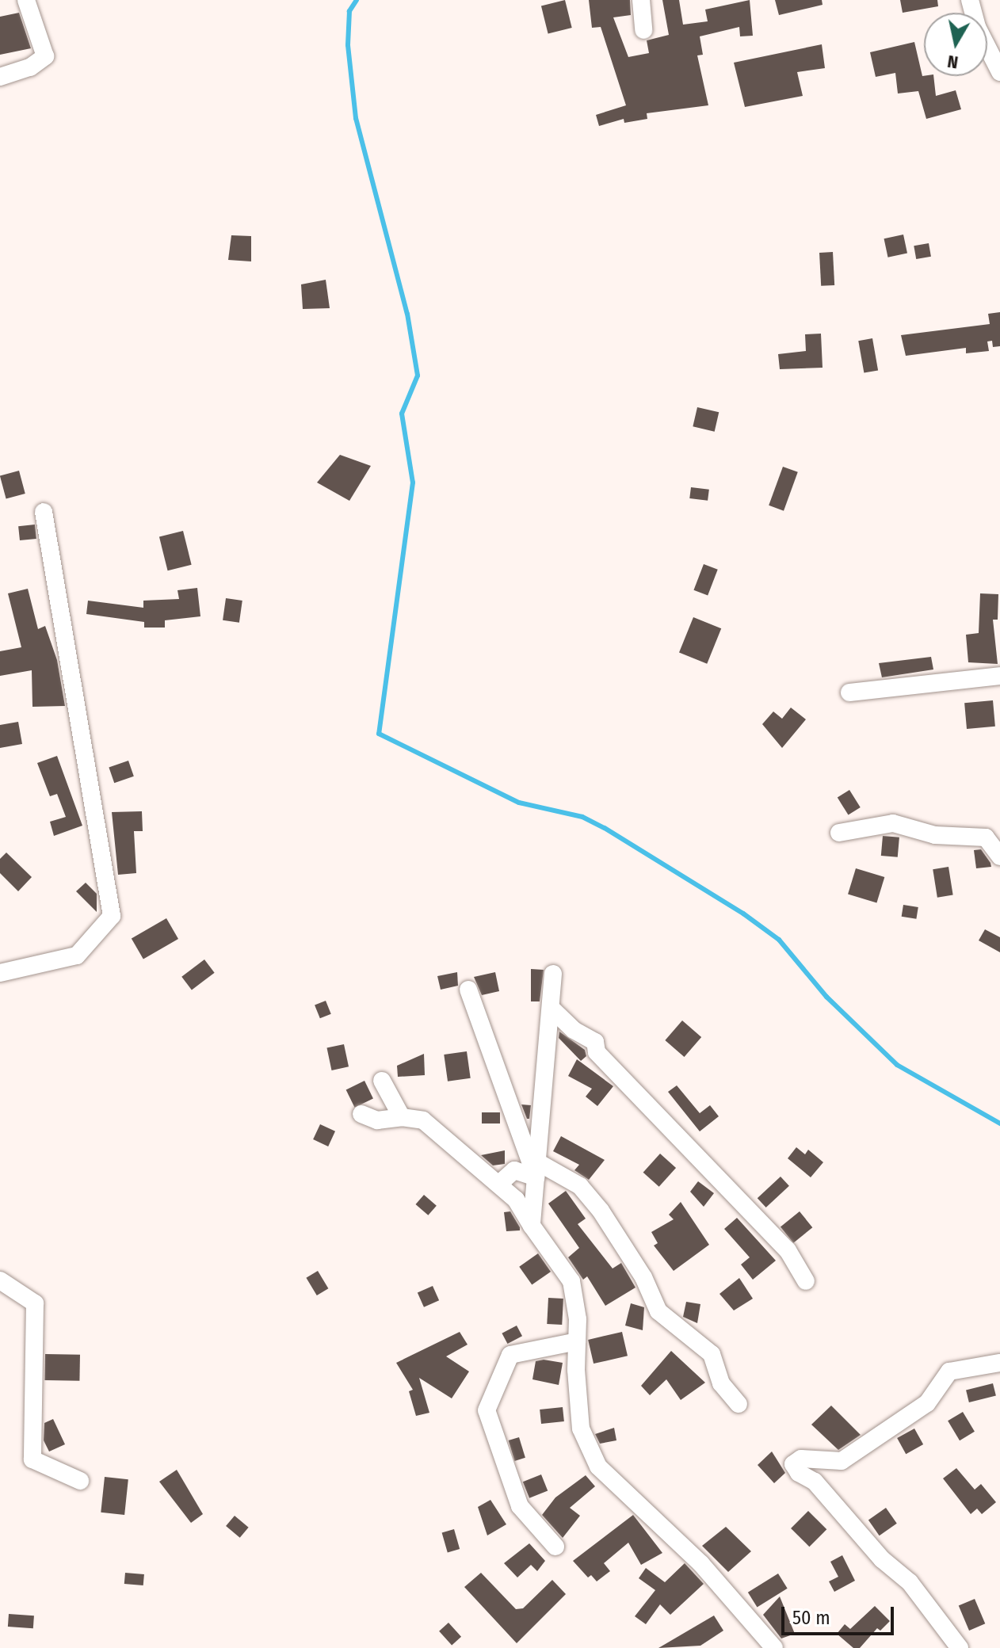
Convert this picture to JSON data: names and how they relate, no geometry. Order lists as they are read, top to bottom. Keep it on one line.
{"scale_bar":"50 m","north":"bottom"}
